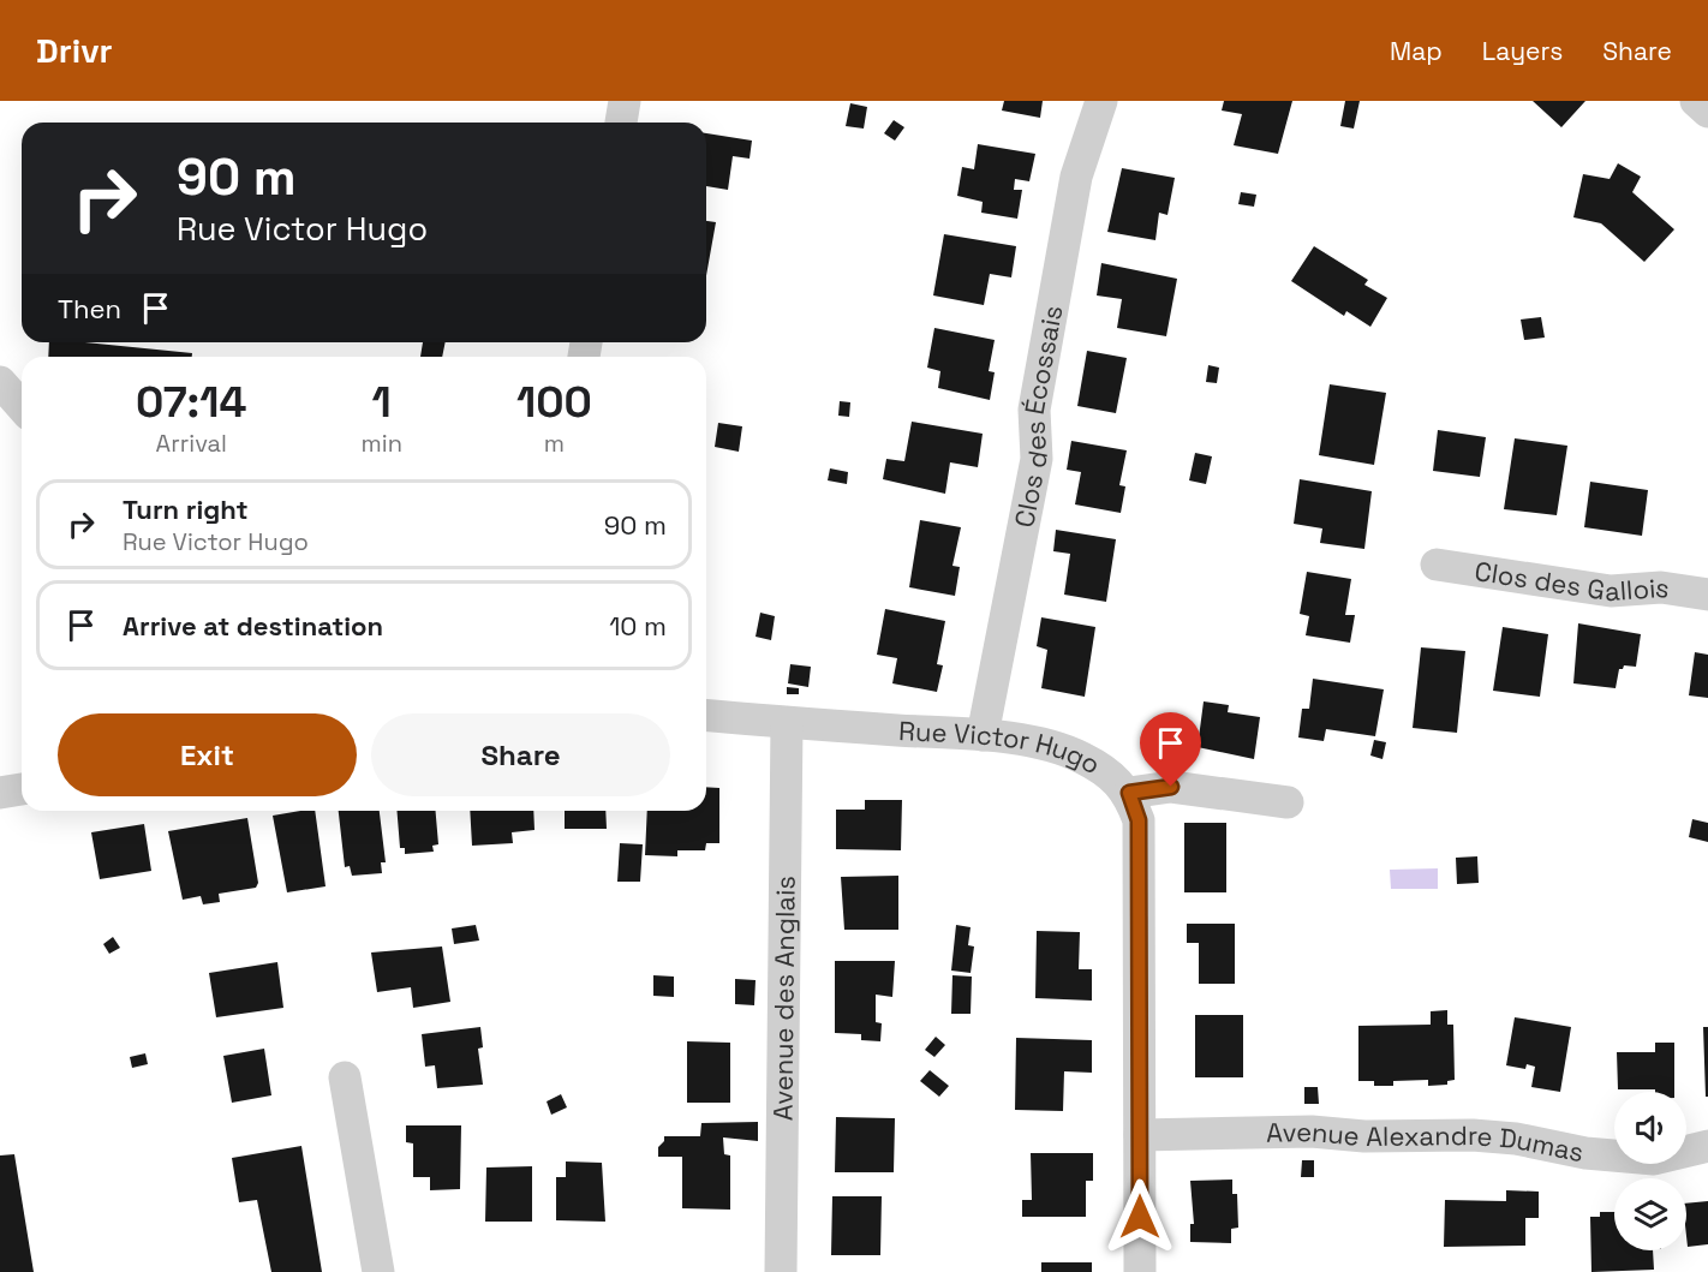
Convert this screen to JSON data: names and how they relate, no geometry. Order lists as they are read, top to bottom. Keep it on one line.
{"streets":{"street":["Clos des Écossais","Clos des Gallois","Rue Victor Hugo","Avenue des Anglais","Avenue Alexandre Dumas"]},"crossings":[["Clos des Écossais","Rue Victor Hugo"],["Rue Victor Hugo","Avenue des Anglais"]],"page":{"header":"Drivr","nav":["Map","Layers","Share"],"turn":["90 m","Rue Victor Hugo"],"then":"Then","eta":["07:14","Arrival","1","min","100","m"],"list":[{"name":"Turn right","note":"Rue Victor Hugo","value":"90 m"},{"name":"Arrive at destination","value":"10 m"}],"buttons":["Exit","Share"]}}
